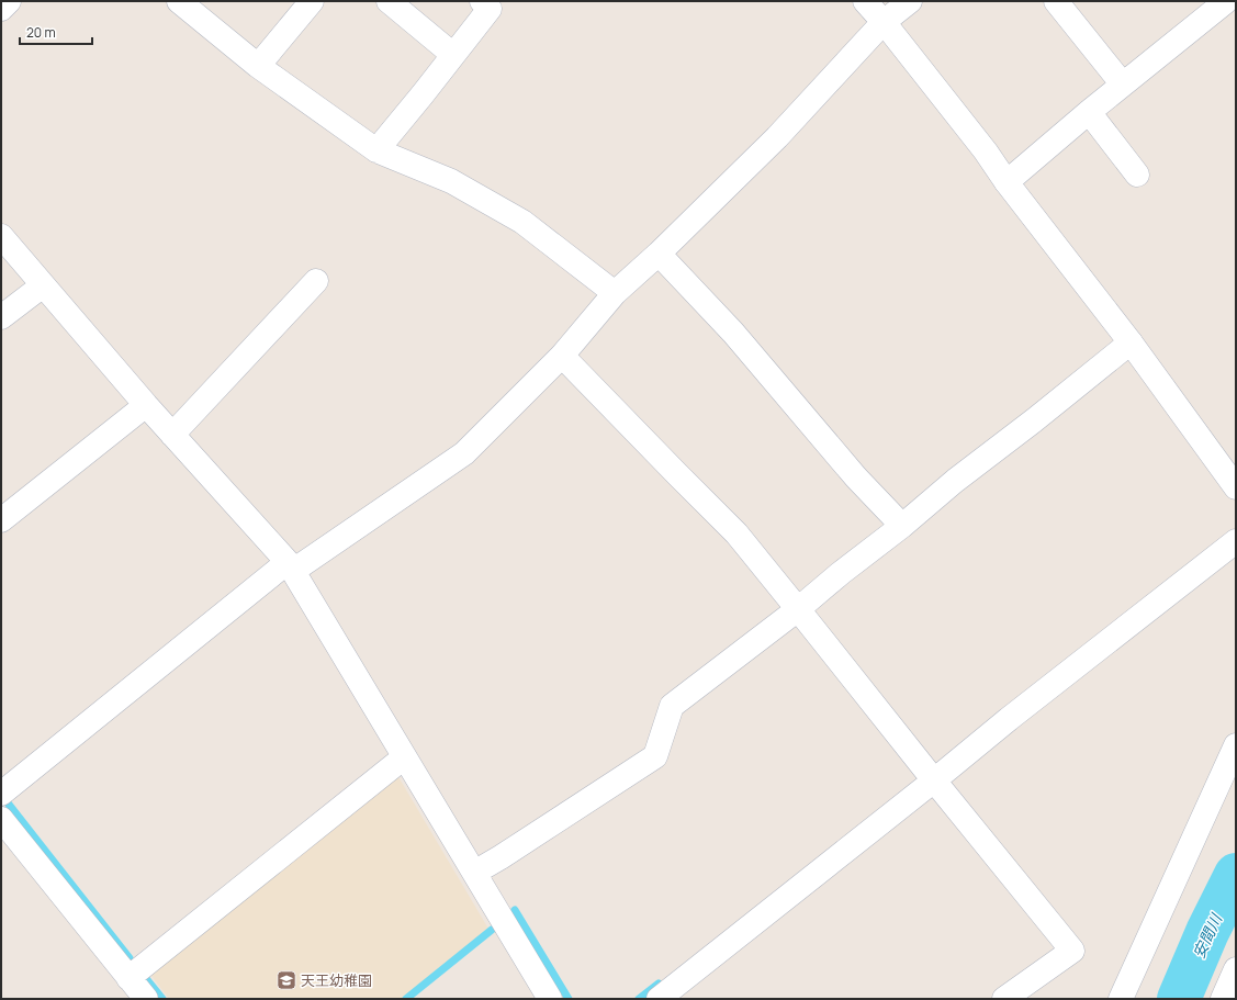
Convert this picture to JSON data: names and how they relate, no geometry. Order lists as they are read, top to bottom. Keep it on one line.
{"water":["安間川"],"places":{"school or university":["天王幼稚園"]},"scale_bar":"20 m"}
